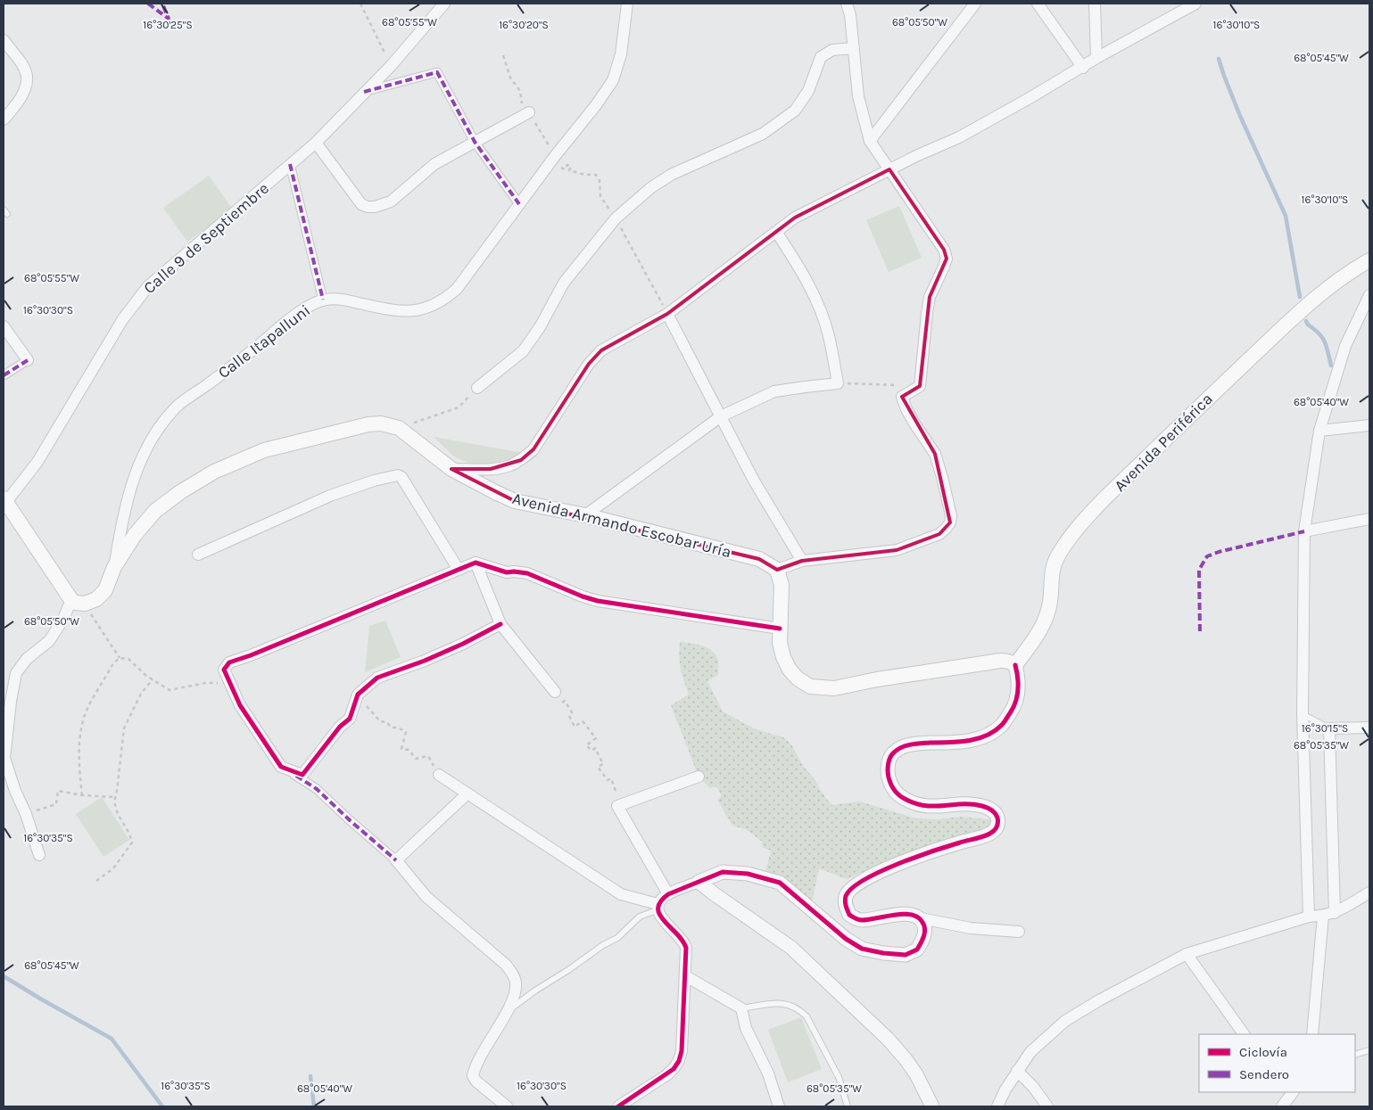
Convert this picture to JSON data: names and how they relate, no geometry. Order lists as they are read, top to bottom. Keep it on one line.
{"streets":{"main road":["Avenida Periférica","Avenida Armando Escobar Uría"],"street":["Calle 9 de Septiembre","Calle Itapalluni"]},"crossings":[["Calle Itapalluni","Avenida Armando Escobar Uría"]],"legend":["Ciclovía","Sendero"],"coordinates":["68°05'55\"W","68°05'50\"W","16°30'25\"S","16°30'20\"S","16°30'10\"S","68°05'45\"W","16°30'30\"S","68°05'40\"W","16°30'15\"S","68°05'35\"W","16°30'35\"S"]}
